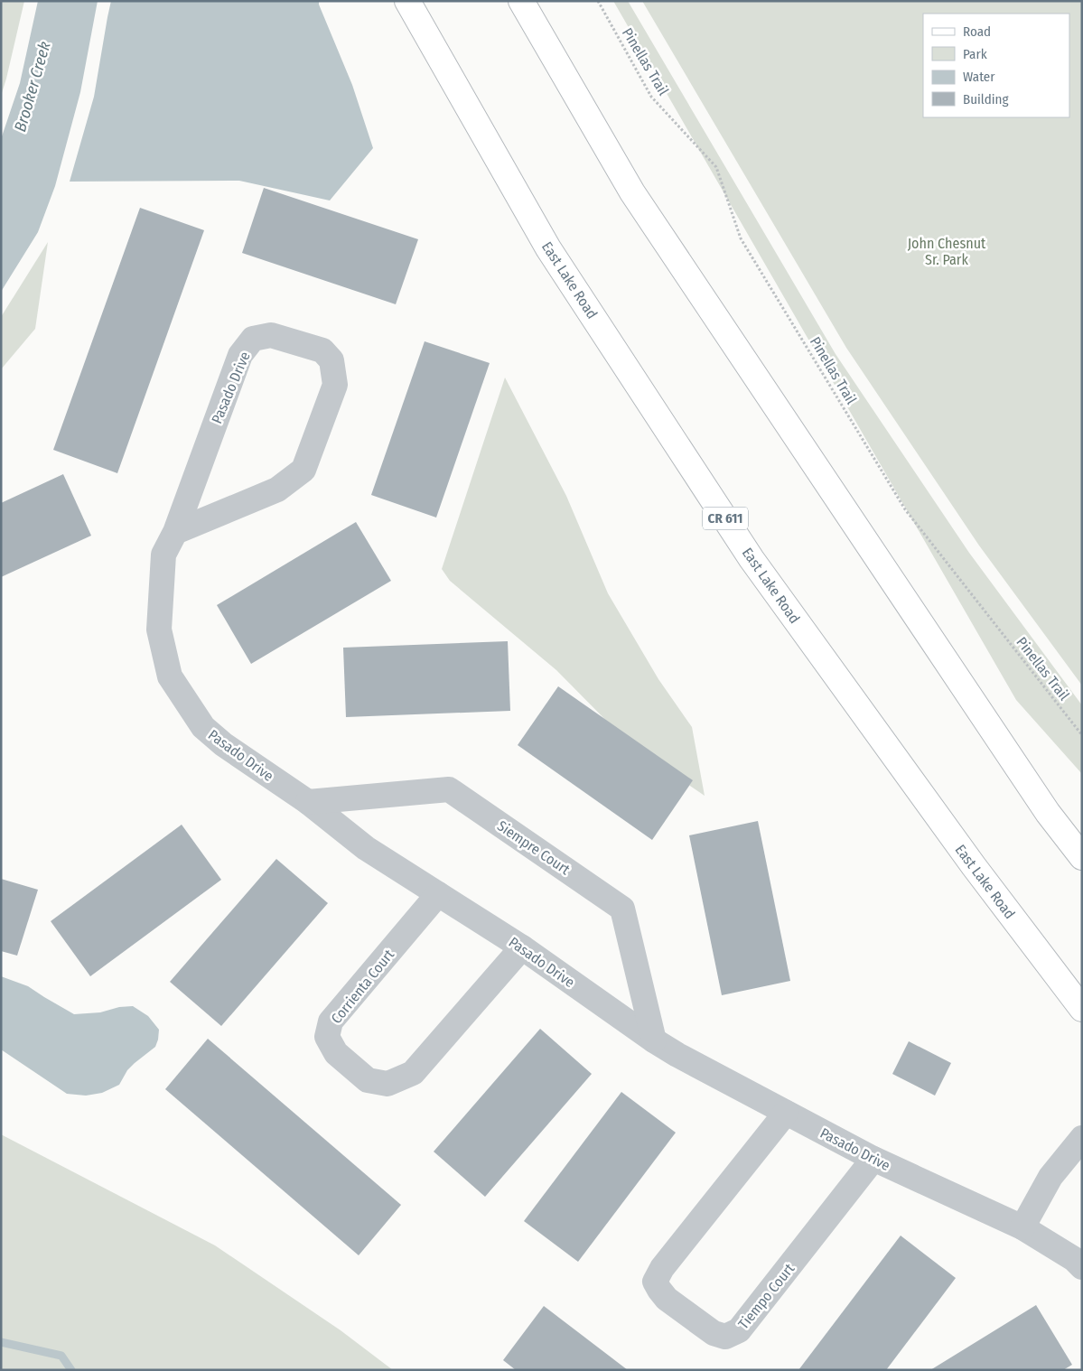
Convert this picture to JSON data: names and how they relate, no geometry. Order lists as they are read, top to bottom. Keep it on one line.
{"streets":{"main road":["East Lake Road","CR 611"],"street":["Pasado Drive","Siempre Court","Corrienta Court","Tiempo Court"],"path":["Pinellas Trail"]},"crossings":[["Pasado Drive","Siempre Court"],["Pasado Drive","Corrienta Court"],["Pasado Drive","Tiempo Court"]],"water":["Brooker Creek"],"parks":["John Chesnut Sr. Park"],"legend":["Road","Park","Water","Building"]}
